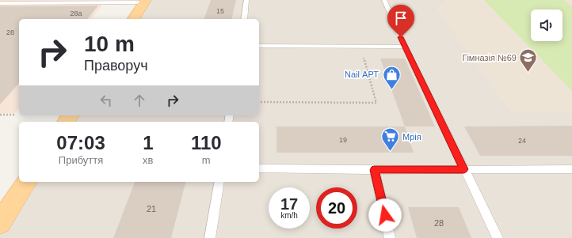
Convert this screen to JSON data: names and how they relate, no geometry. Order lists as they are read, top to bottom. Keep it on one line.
{"places":{"school or university":["Гімназія №69"],"shop":["Nail АРТ"],"supermarket":["Мрія"]},"house_numbers":["15","28а","28","19","24","21","28"],"page":{"turn":["10 m","Праворуч"],"eta":["07:03","Прибуття","1","хв","110","m"],"speed":"17 km/h","limit":"20"}}
